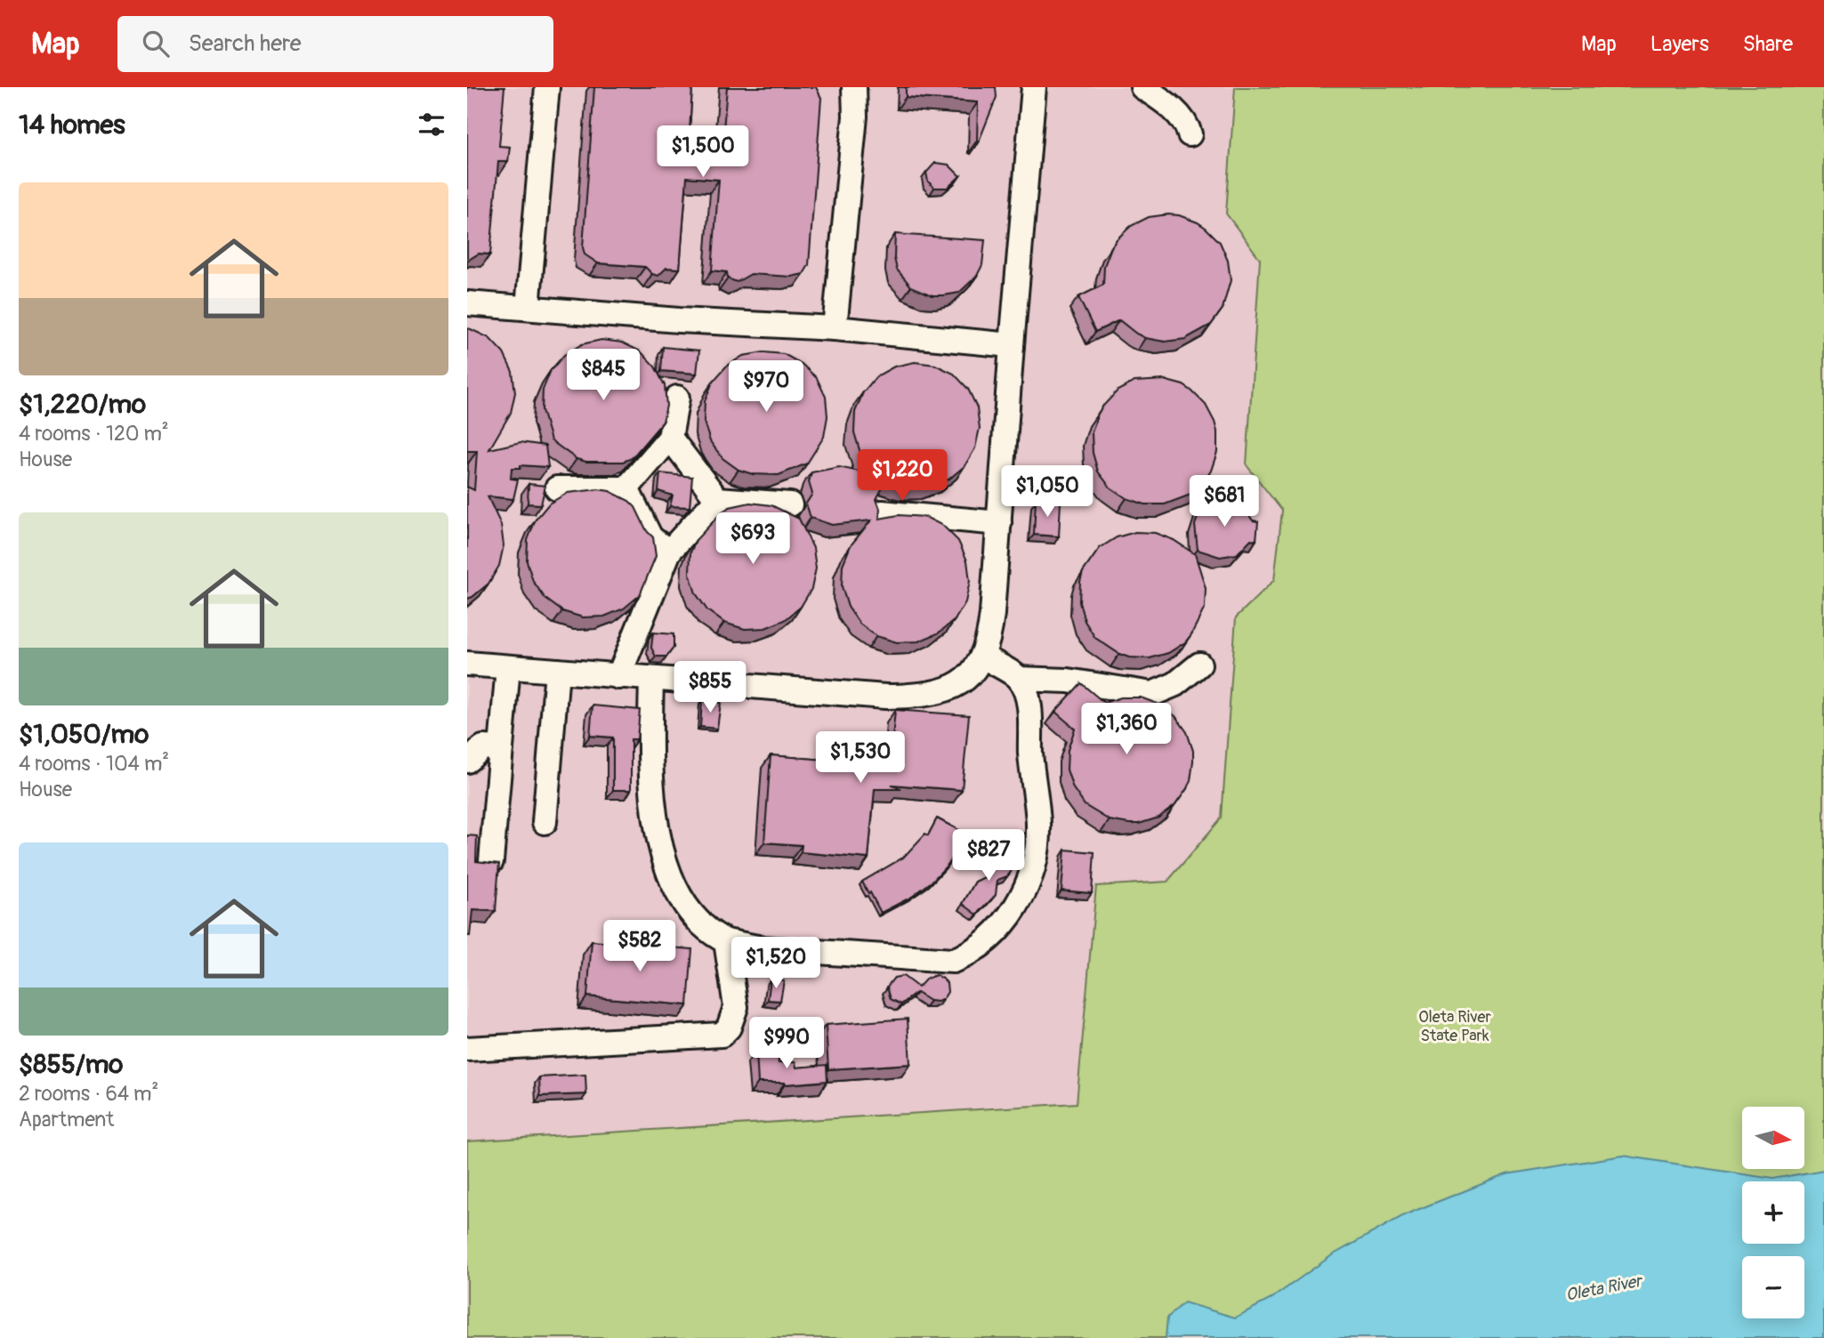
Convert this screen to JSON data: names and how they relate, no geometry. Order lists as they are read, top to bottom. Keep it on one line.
{"water":["Oleta River"],"parks":["Oleta River State Park"],"north":"right","page":{"header":"Map","search":"Search here","nav":["Map","Layers","Share"],"heading":"14 homes","price":["$1,500","$845","$970","$1,220","$1,050","$681","$693","$855","$1,360","$1,530","$827","$582","$1,520","$990"],"list":[{"name":"$1,220/mo","note":"4 rooms · 120 m² · House"},{"name":"$1,050/mo","note":"4 rooms · 104 m² · House"},{"name":"$855/mo","note":"2 rooms · 64 m² · Apartment"}],"map_buttons":["+","−"]}}
